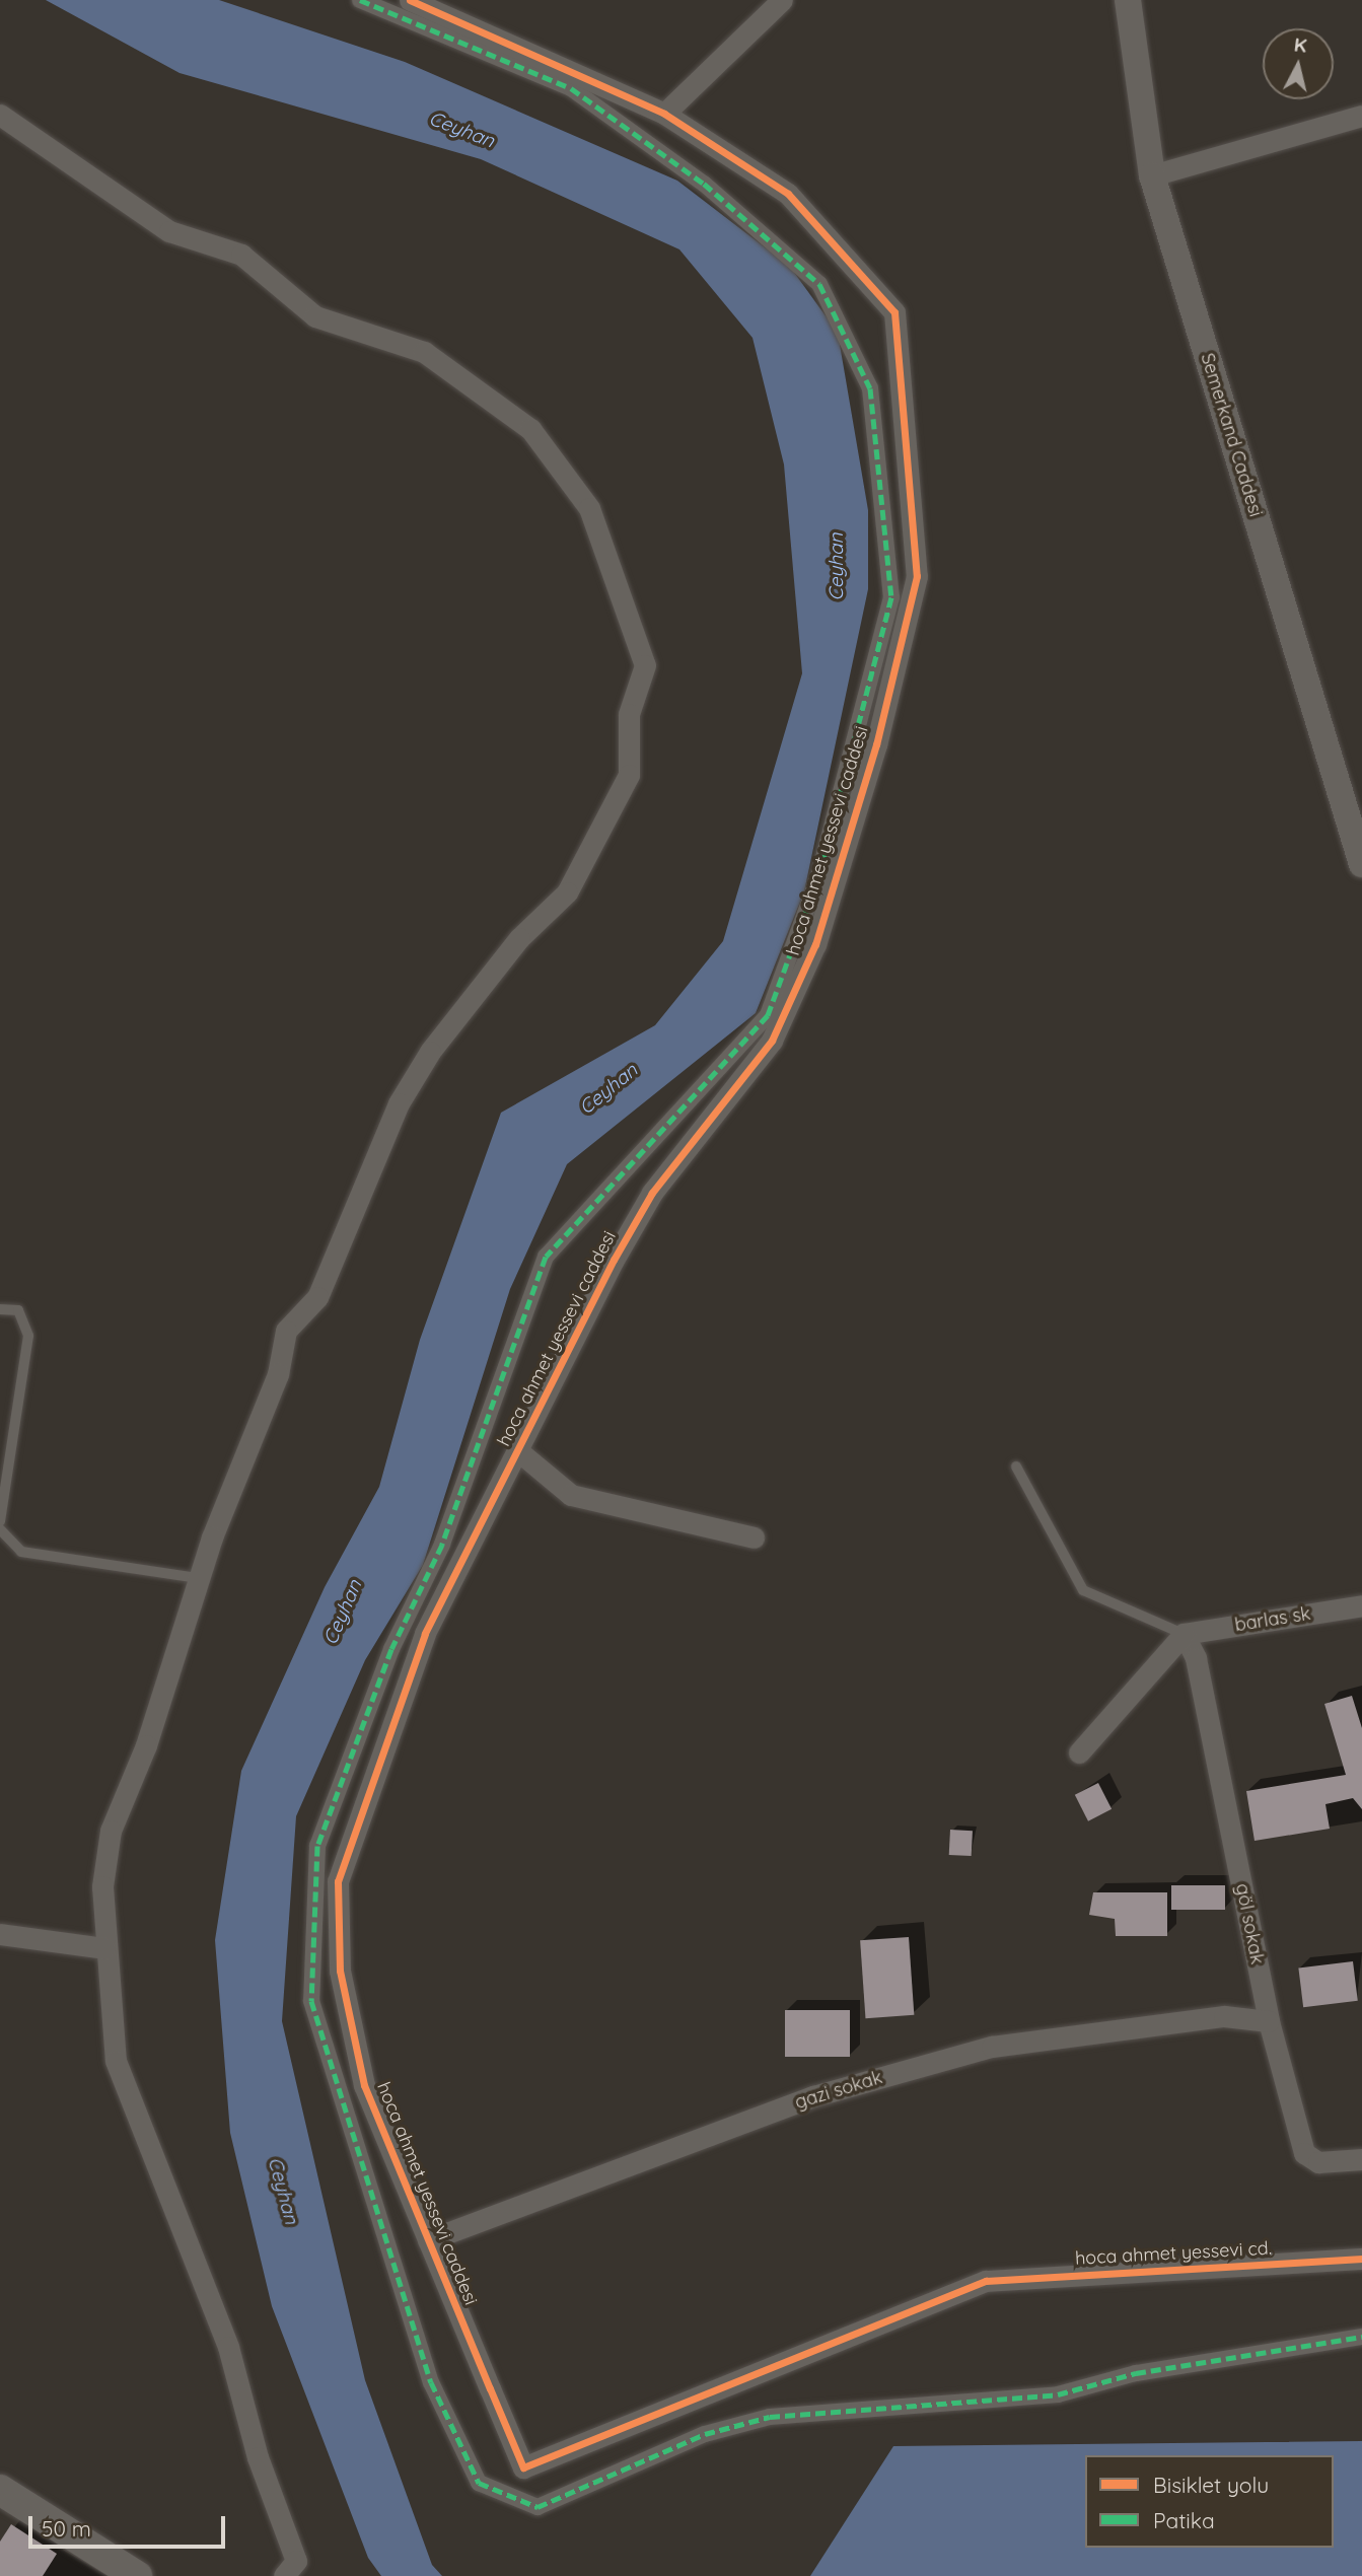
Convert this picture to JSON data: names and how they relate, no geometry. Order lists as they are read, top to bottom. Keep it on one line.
{"streets":{"street":["Semerkand Caddesi","hoca ahmet yessevi caddesi","barlas sk","göl sokak","gazi sokak","hoca ahmet yessevi cd."]},"crossings":[["hoca ahmet yessevi caddesi","gazi sokak"],["hoca ahmet yessevi caddesi","hoca ahmet yessevi cd."],["barlas sk","göl sokak"],["göl sokak","gazi sokak"]],"water":["Ceyhan"],"legend":["Bisiklet yolu","Patika"],"scale_bar":"50 m","north":"top"}
